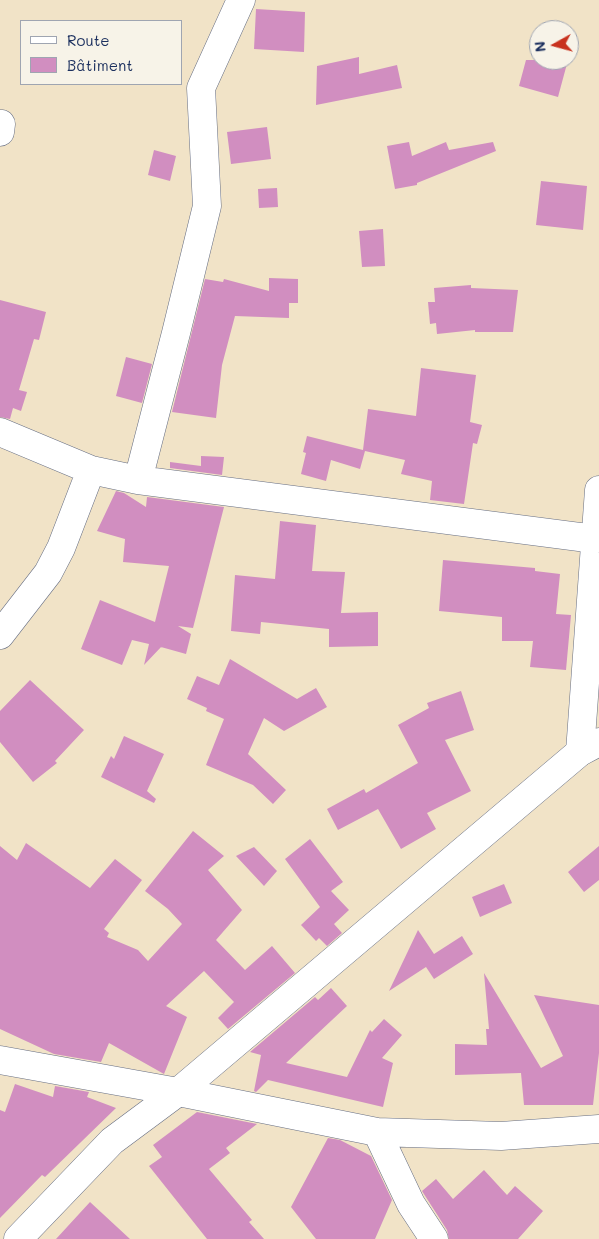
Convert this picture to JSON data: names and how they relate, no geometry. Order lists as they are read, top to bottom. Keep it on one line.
{"legend":["Route","Bâtiment"],"north":"left"}
